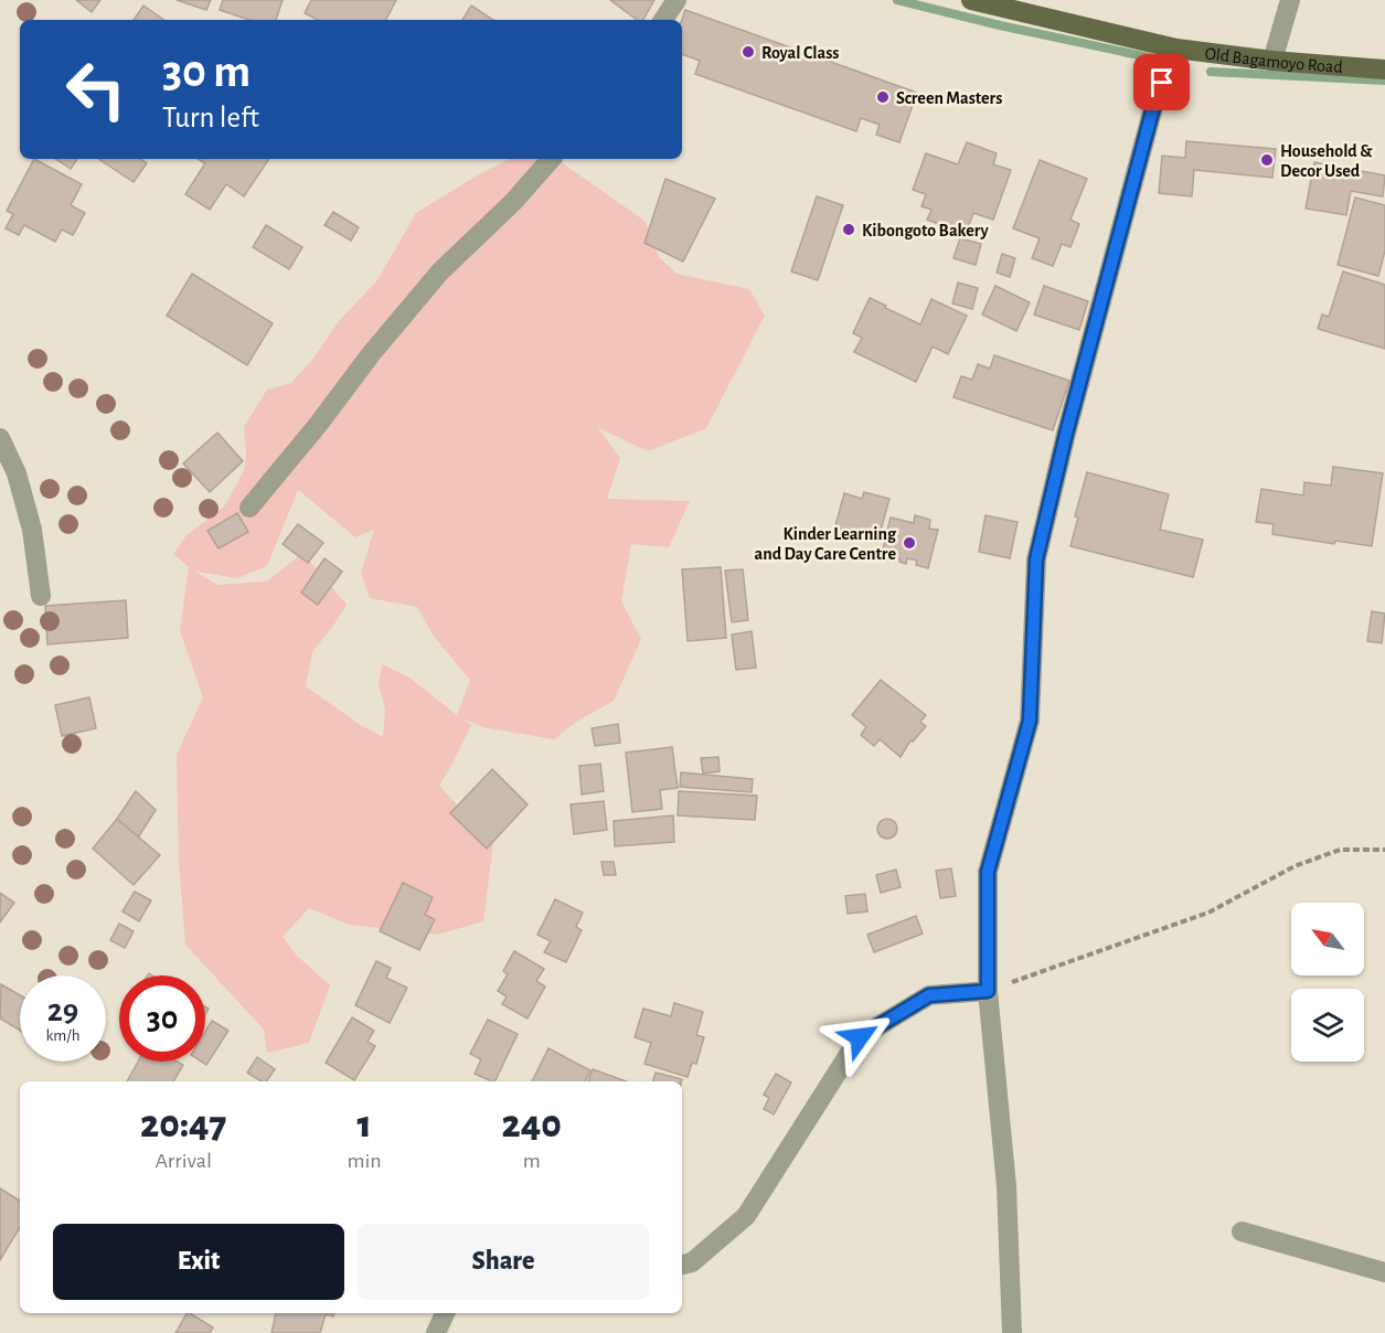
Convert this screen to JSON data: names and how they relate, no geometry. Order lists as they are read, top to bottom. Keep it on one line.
{"streets":{"main road":["Old Bagamoyo Road"]},"places":["Royal Class","Screen Masters","Household & Decor Used","Kibongoto Bakery","Kinder Learning and Day Care Centre"],"north":"top left","page":{"turn":["30 m","Turn left"],"speed":"29 km/h","limit":"30","eta":["20:47","Arrival","1","min","240","m"],"buttons":["Exit","Share"]}}
